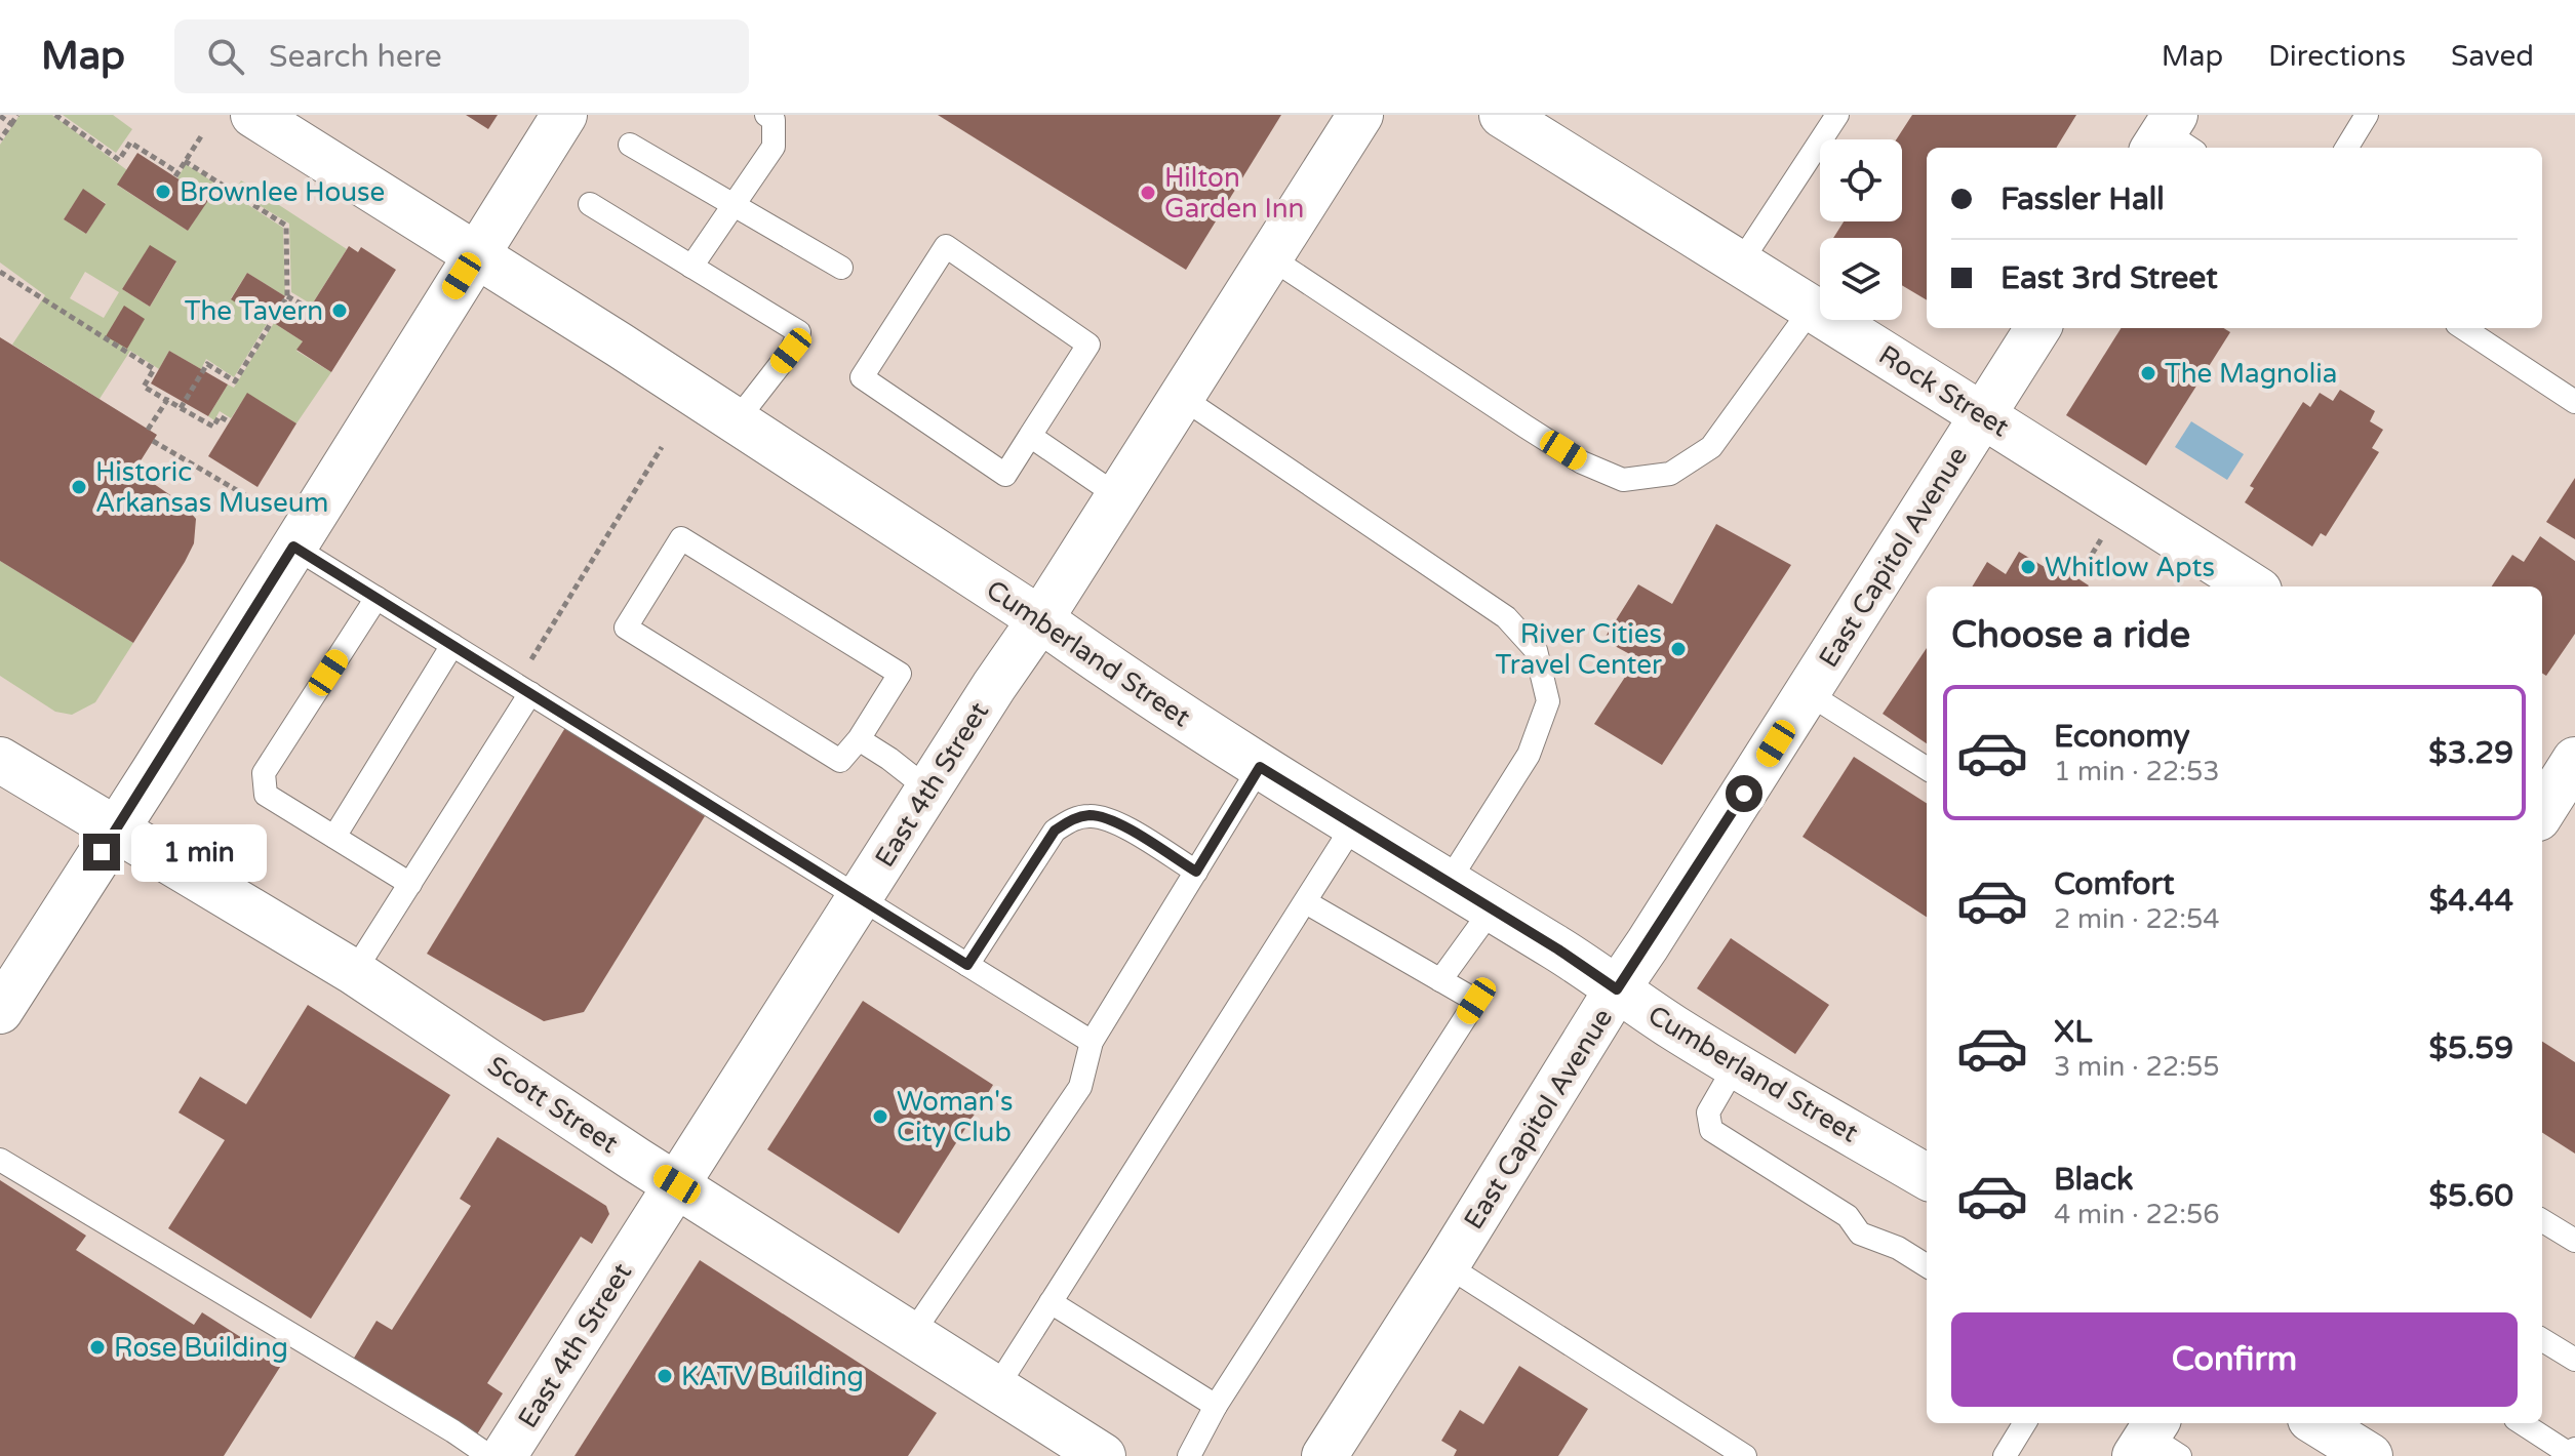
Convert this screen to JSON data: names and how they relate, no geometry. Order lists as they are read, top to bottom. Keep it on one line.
{"streets":{"main road":["Rock Street","East Capitol Avenue","Cumberland Street","East 4th Street","Scott Street"]},"crossings":[["Rock Street","East Capitol Avenue"],["East Capitol Avenue","Cumberland Street"],["Cumberland Street","East 4th Street"],["East 4th Street","Scott Street"]],"places":["Brownlee House","Hilton Garden Inn","The Tavern","The Magnolia","Historic Arkansas Museum","Whitlow Apts","River Cities Travel Center","Woman's City Club","Rose Building","KATV Building"],"page":{"header":"Map","search":"Search here","nav":["Map","Directions","Saved"],"banner":["Fassler Hall","East 3rd Street"],"heading":"Choose a ride","list":[{"name":"Economy","note":"1 min · 22:53","value":"$3.29"},{"name":"Comfort","note":"2 min · 22:54","value":"$4.44"},{"name":"XL","note":"3 min · 22:55","value":"$5.59"},{"name":"Black","note":"4 min · 22:56","value":"$5.60"}],"bubble":"1 min","buttons":"Confirm"}}
